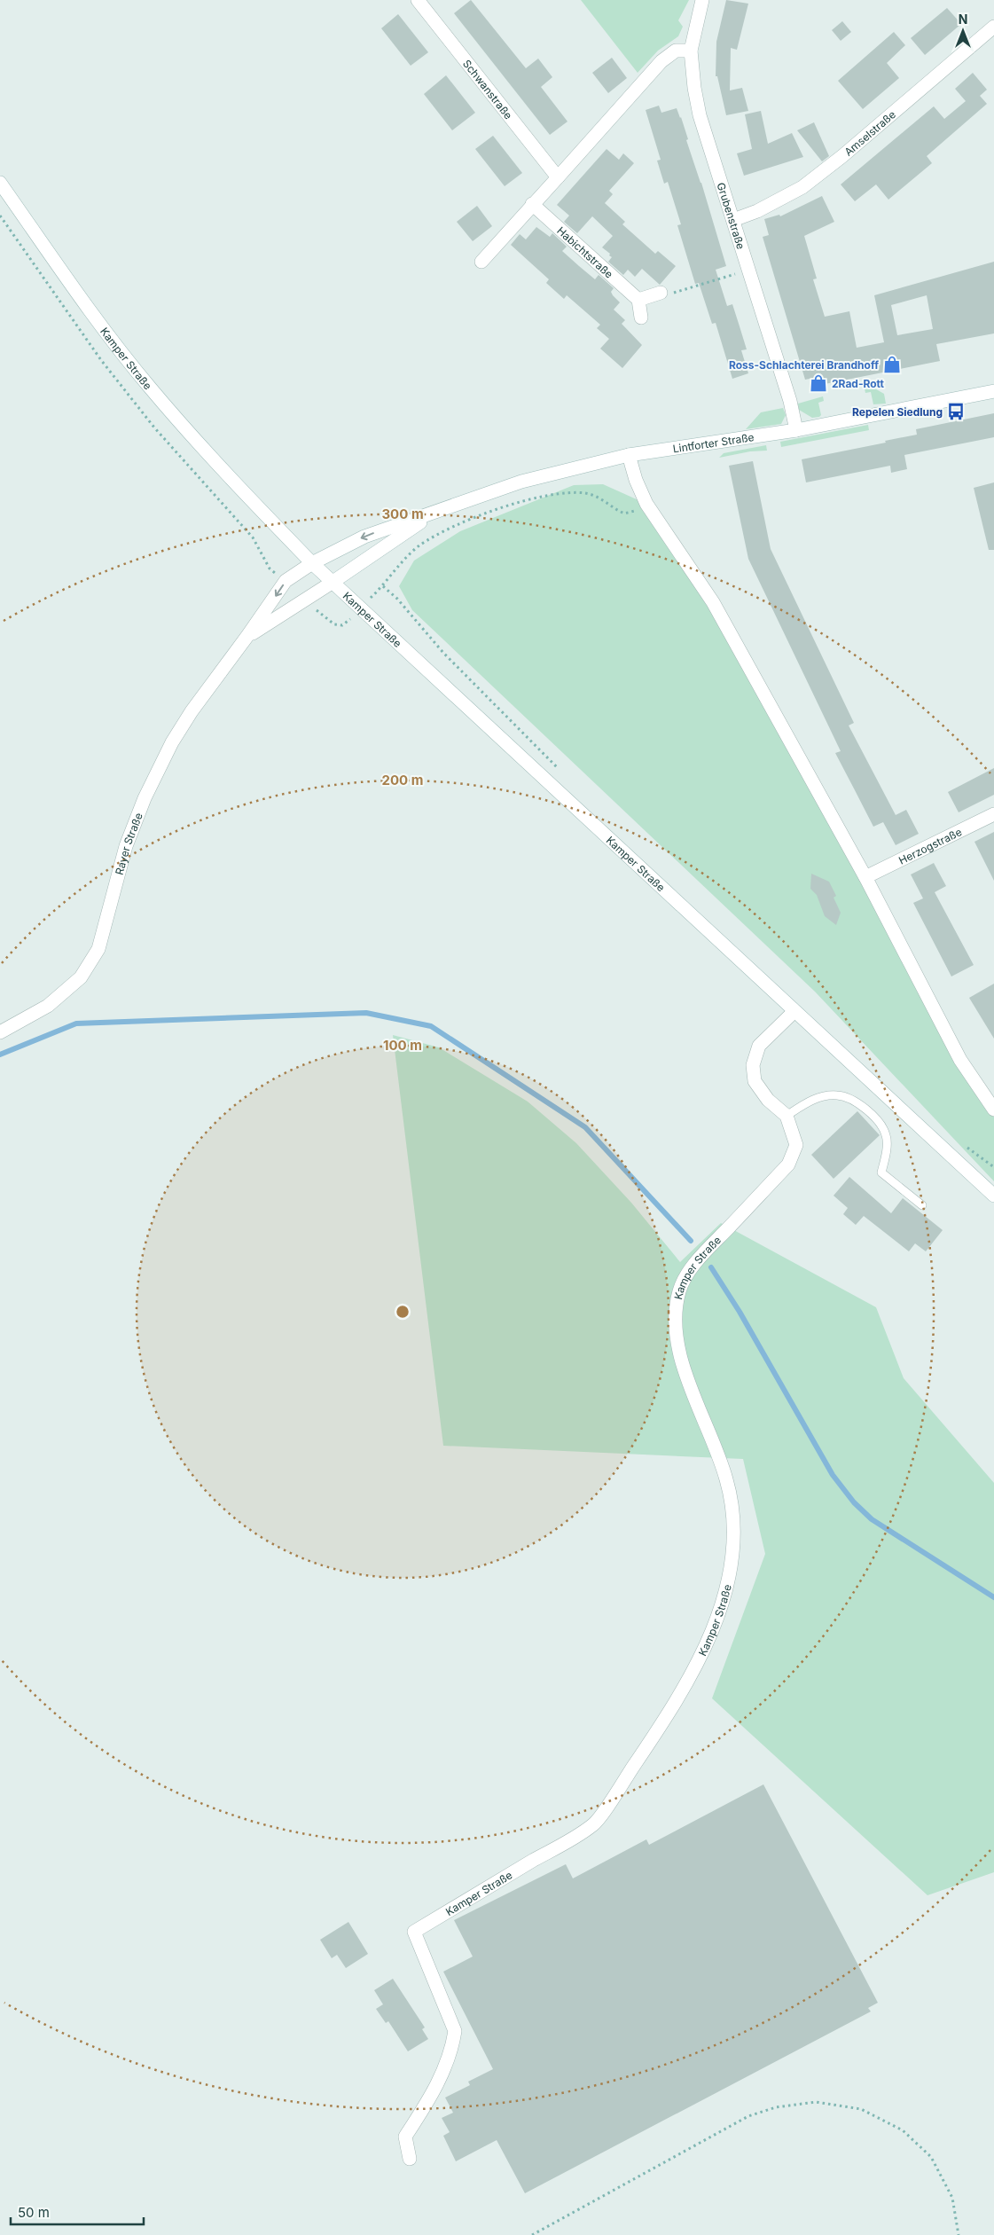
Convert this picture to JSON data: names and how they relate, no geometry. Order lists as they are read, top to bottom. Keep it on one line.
{"streets":{"street":["Schwanstraße","Amselstraße","Grubenstraße","Habichtstraße","Kamper Straße","Lintforter Straße","Rayer Straße","Herzogstraße"]},"crossings":[["Amselstraße","Grubenstraße"],["Grubenstraße","Lintforter Straße"],["Kamper Straße","Lintforter Straße"],["Kamper Straße","Rayer Straße"],["Lintforter Straße","Rayer Straße"]],"places":{"shop":["Ross-Schlachterei Brandhoff","2Rad-Rott"],"bus stop":["Repelen Siedlung"]},"scale_bar":"50 m","north":"top","rings":["300 m","200 m","100 m"]}
